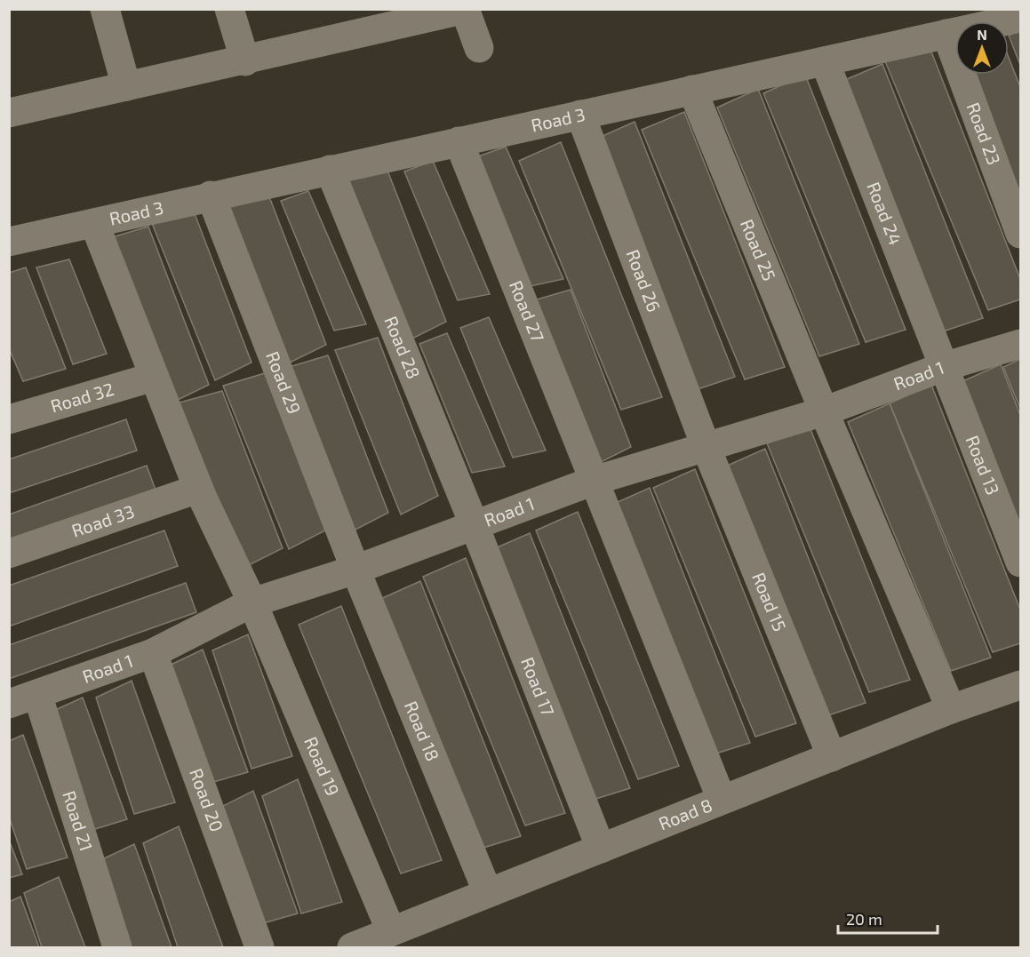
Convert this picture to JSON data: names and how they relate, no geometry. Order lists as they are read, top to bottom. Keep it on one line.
{"streets":{"street":["Road 3","Road 23","Road 24","Road 25","Road 26","Road 27","Road 28","Road 1","Road 29","Road 32","Road 13","Road 33","Road 15","Road 17","Road 18","Road 19","Road 20","Road 8","Road 21"]},"crossings":[["Road 3","Road 23"],["Road 3","Road 24"],["Road 3","Road 25"],["Road 3","Road 26"],["Road 3","Road 27"],["Road 3","Road 28"],["Road 3","Road 1"],["Road 3","Road 29"],["Road 3","Road 32"],["Road 3","Road 33"],["Road 3","Road 19"],["Road 24","Road 1"],["Road 24","Road 13"],["Road 25","Road 1"],["Road 25","Road 8"],["Road 26","Road 1"],["Road 26","Road 15"],["Road 27","Road 1"],["Road 27","Road 8"],["Road 28","Road 1"],["Road 28","Road 17"],["Road 1","Road 29"],["Road 1","Road 13"],["Road 1","Road 15"],["Road 1","Road 17"],["Road 1","Road 18"],["Road 1","Road 19"],["Road 1","Road 20"],["Road 1","Road 21"],["Road 29","Road 18"],["Road 15","Road 8"],["Road 17","Road 8"],["Road 18","Road 8"],["Road 19","Road 8"]],"scale_bar":"20 m","north":"top"}
